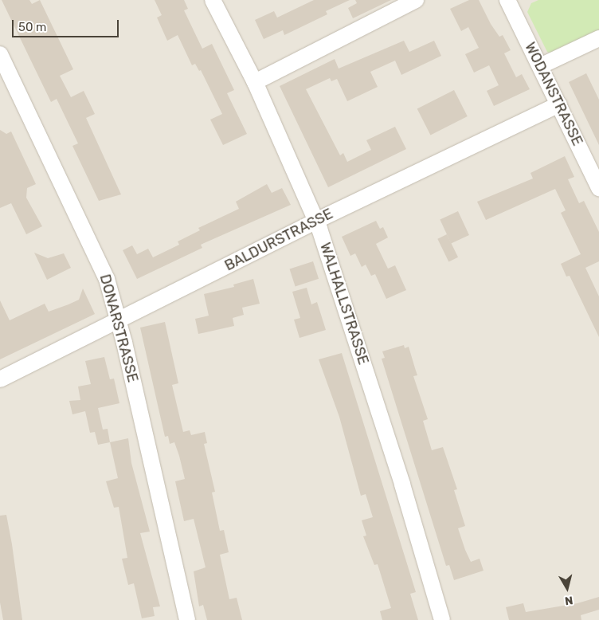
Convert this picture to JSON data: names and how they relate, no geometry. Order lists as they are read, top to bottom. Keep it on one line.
{"streets":{"street":["WODANSTRASSE","BALDURSTRASSE","WALHALLSTRASSE","DONARSTRASSE"]},"crossings":[["WODANSTRASSE","BALDURSTRASSE"],["BALDURSTRASSE","WALHALLSTRASSE"],["BALDURSTRASSE","DONARSTRASSE"]],"scale_bar":"50 m","north":"bottom"}
